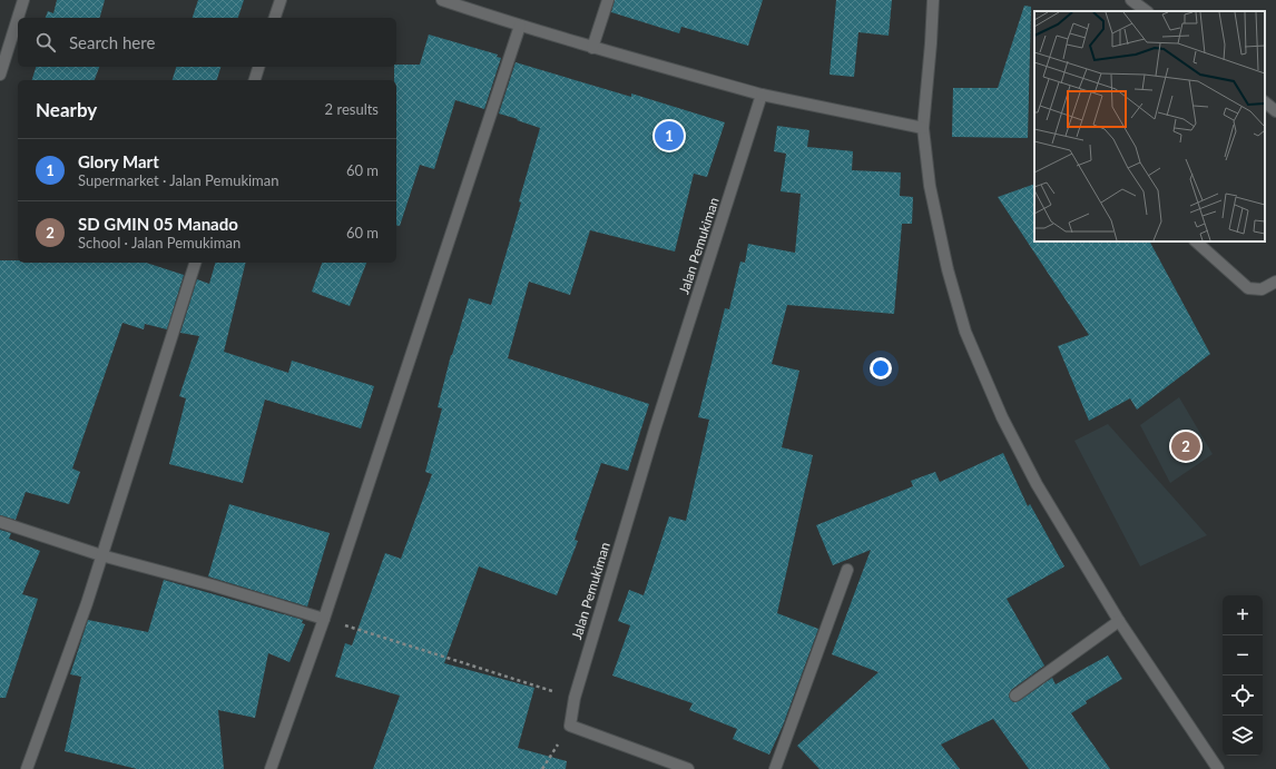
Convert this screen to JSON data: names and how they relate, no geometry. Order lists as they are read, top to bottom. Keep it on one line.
{"streets":{"street":["Jalan Pemukiman"]},"page":{"search":"Search here","heading":["Nearby","2 results"],"pins":["1","2"],"list":[{"mark":"1","name":"Glory Mart","note":"Supermarket · Jalan Pemukiman","value":"60 m"},{"mark":"2","name":"SD GMIN 05 Manado","note":"School · Jalan Pemukiman","value":"60 m"}],"map_buttons":["+","−"]}}
